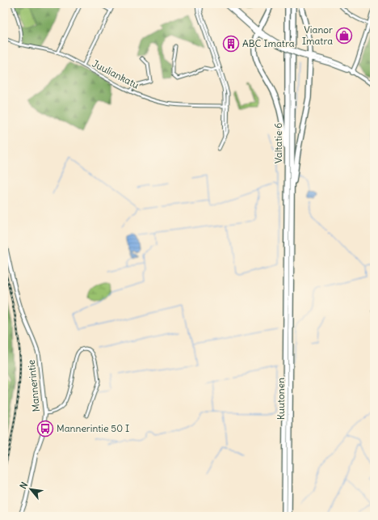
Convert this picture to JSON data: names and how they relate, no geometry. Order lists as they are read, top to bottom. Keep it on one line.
{"streets":{"highway":["Valtatie 6","Kuutonen"],"street":["Juuliankatu","Mannerintie"]},"crossings":[["Valtatie 6","Kuutonen"]],"places":{"shop":["Vianor Imatra"],"building":["ABC Imatra"],"bus stop":["Mannerintie 50 I"]},"north":"top left"}
